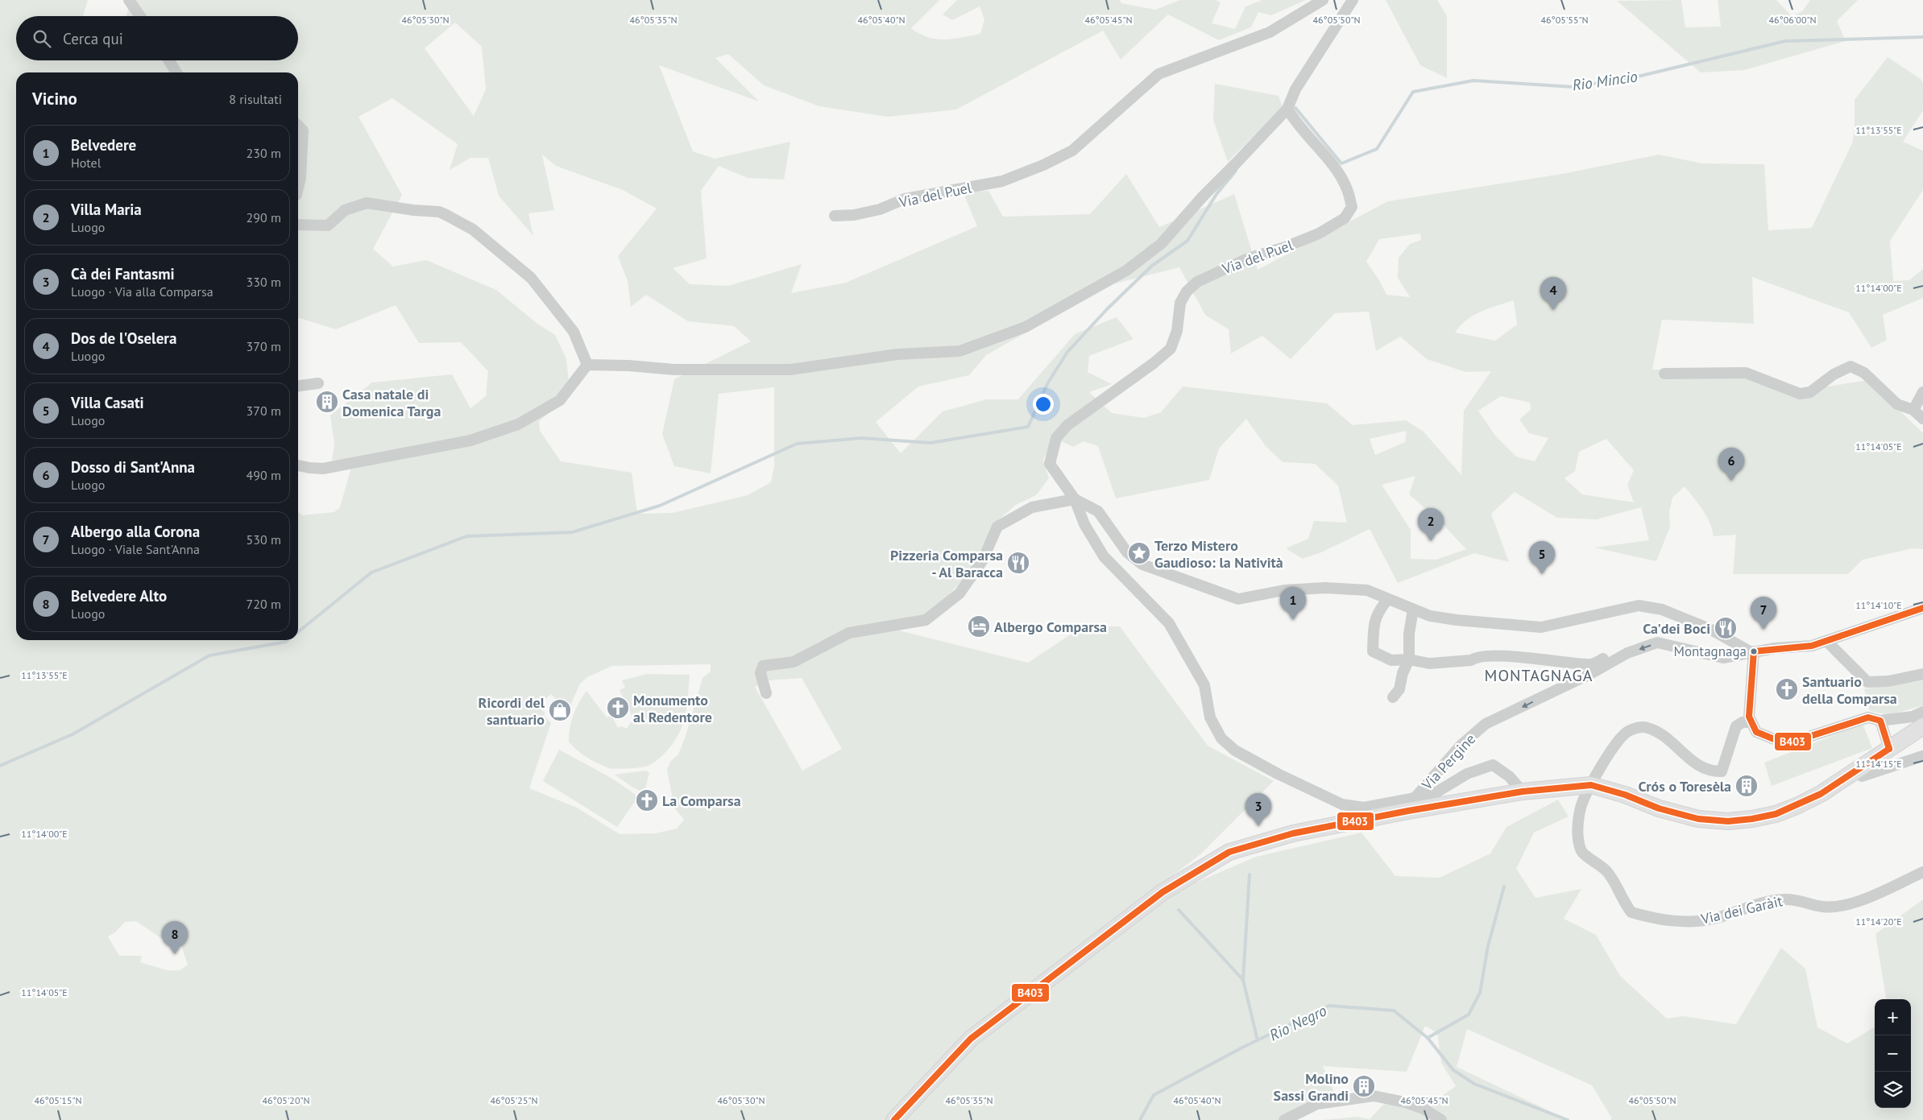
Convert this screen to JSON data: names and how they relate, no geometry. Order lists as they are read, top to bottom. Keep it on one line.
{"streets":{"street":["Via del Puel","Via Pergine","Via dei Garàit"]},"districts":["MONTAGNAGA"],"water":["Rio Mincio","Rio Negro"],"places":{"building":["Casa natale di Domenica Targa","Crós o Toresèla","Molino Sassi Grandi"],"place":["Terzo Mistero Gaudioso: la Natività"],"restaurant":["Pizzeria Comparsa - Al Baracca","Ca'dei Boci"],"hotel":["Albergo Comparsa"],"other":["Montagnaga"],"church":["Santuario della Comparsa","Monumento al Redentore","La Comparsa"],"shop":["Ricordi del santuario"]},"lines":["transit line B403"],"page":{"search":"Cerca qui","heading":["Vicino","8 risultati"],"list":[{"mark":"1","name":"Belvedere","note":"Hotel","value":"230 m"},{"mark":"2","name":"Villa Maria","note":"Luogo","value":"290 m"},{"mark":"3","name":"Cà dei Fantasmi","note":"Luogo · Via alla Comparsa","value":"330 m"},{"mark":"4","name":"Dos de l'Oselera","note":"Luogo","value":"370 m"},{"mark":"5","name":"Villa Casati","note":"Luogo","value":"370 m"},{"mark":"6","name":"Dosso di Sant'Anna","note":"Luogo","value":"490 m"},{"mark":"7","name":"Albergo alla Corona","note":"Luogo · Viale Sant'Anna","value":"530 m"},{"mark":"8","name":"Belvedere Alto","note":"Luogo","value":"720 m"}],"pins":["4","6","2","5","1","7","3","8"],"map_buttons":["+","−"]},"coordinates":["46°05'30\"N","46°05'35\"N","46°05'40\"N","46°05'45\"N","46°05'50\"N","46°05'55\"N","46°06'00\"N","11°13'55\"E","11°14'00\"E","11°14'05\"E","11°14'10\"E","11°14'15\"E","11°14'20\"E","46°05'15\"N","46°05'20\"N","46°05'25\"N"]}
